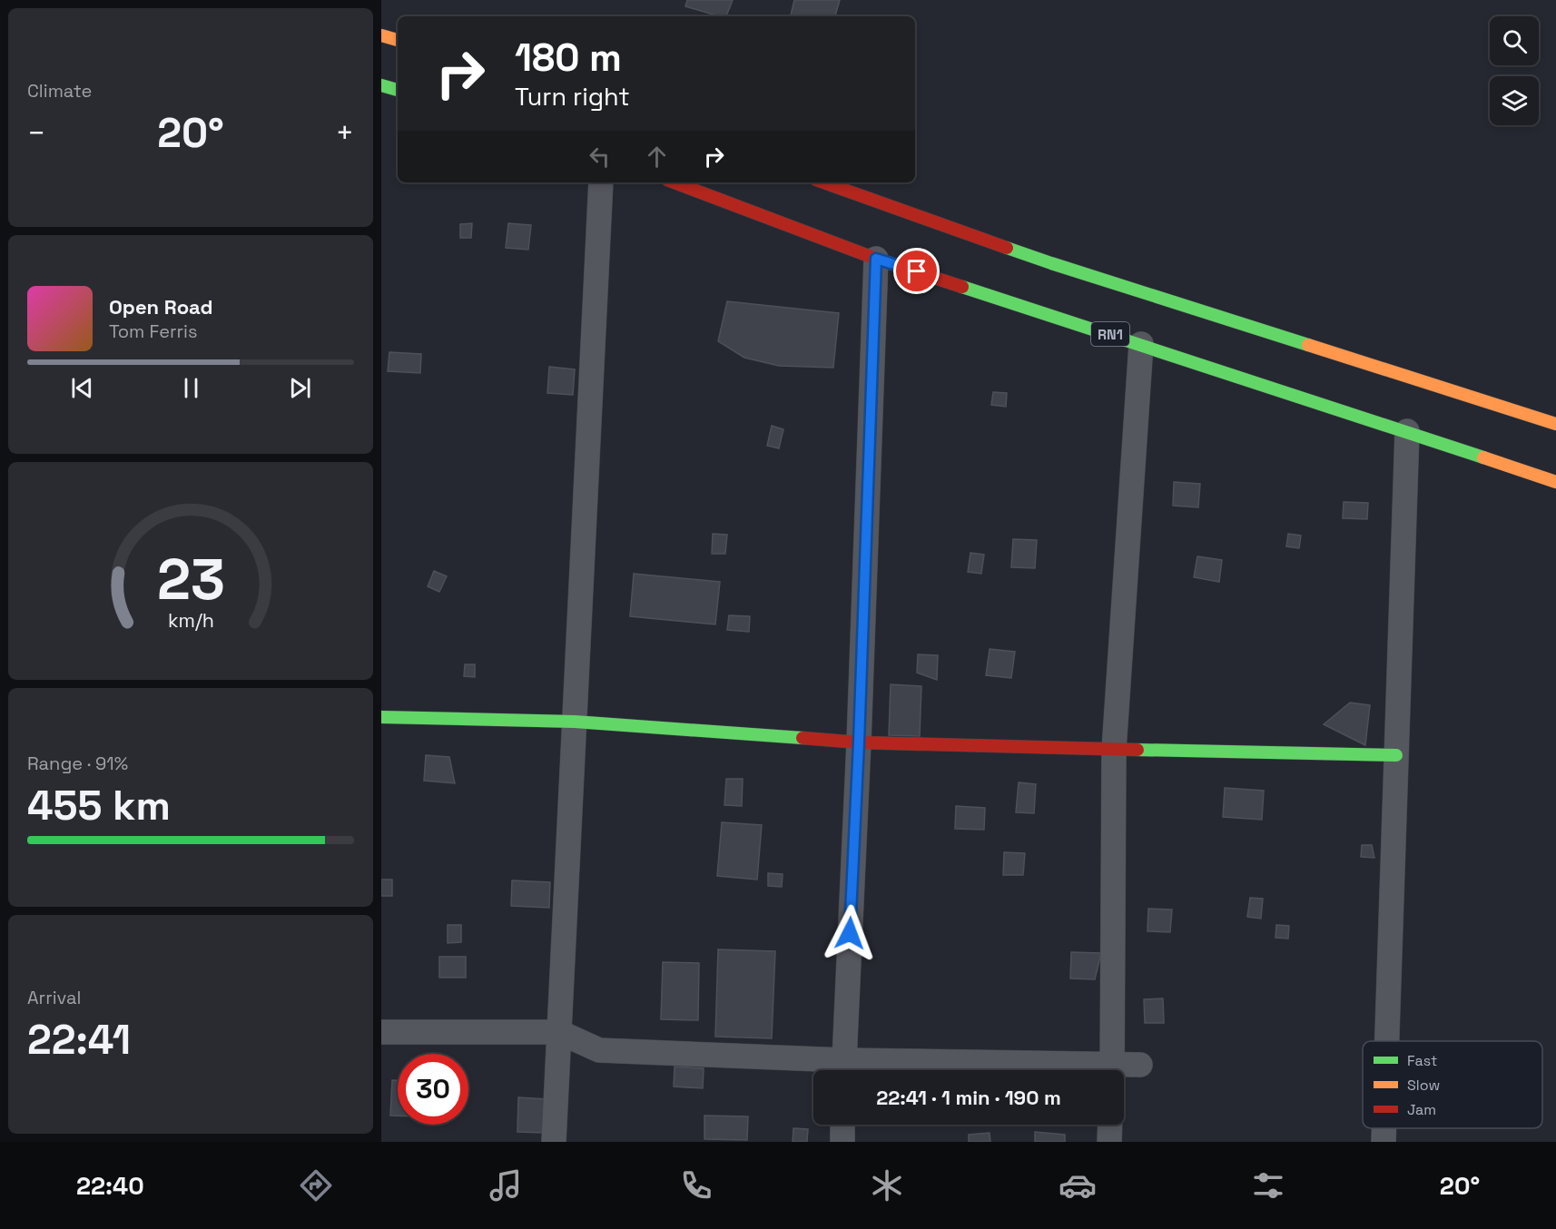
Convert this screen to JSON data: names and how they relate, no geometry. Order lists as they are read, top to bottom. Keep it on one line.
{"streets":{"main road":["RN1"]},"legend":["Fast","Slow","Jam"],"page":{"tile":["Climate",["Range · 91%","455 km"],["Arrival","22:41"]],"turn":["180 m","Turn right"],"heat":["−","20°","+"],"song":["Open Road","Tom Ferris"],"limit":"30","trip":"22:41 · 1 min · 190 m","tabs":["22:40","20°"],"gauge":["23","km/h"]}}
